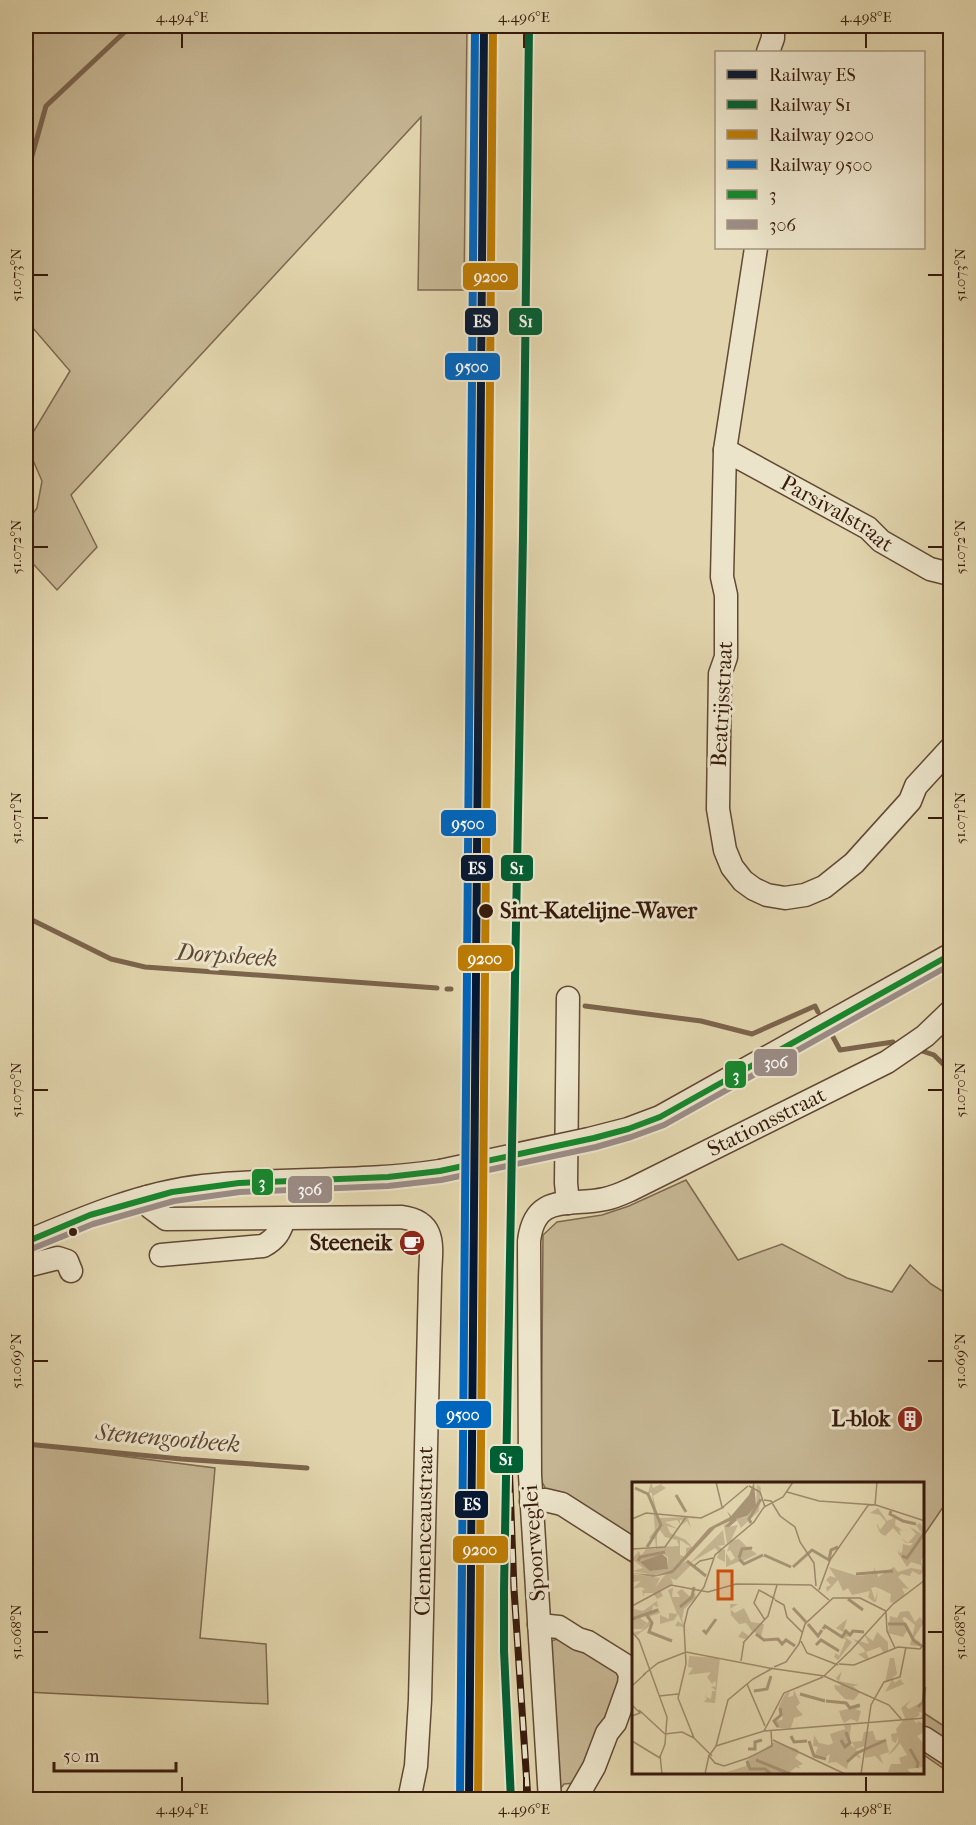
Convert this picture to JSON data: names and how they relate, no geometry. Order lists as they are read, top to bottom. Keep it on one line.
{"streets":{"street":["Parsivalstraat","Beatrijsstraat","Stationsstraat","Clemenceaustraat","Spoorweglei"]},"crossings":[["Parsivalstraat","Beatrijsstraat"],["Stationsstraat","Spoorweglei"]],"water":["Dorpsbeek","Stenengootbeek"],"places":{"other":["Sint-Katelijne-Waver"],"cafe":["Steeneik"],"building":["L-blok"]},"lines":["rail line ES","rail line S1","rail line 9200","rail line 9500","transit line 3","transit line 306"],"legend":["Railway ES","Railway S1","Railway 9200","Railway 9500","3","306"],"scale_bar":"50 m","coordinates":["4.494°E","4.496°E","4.498°E","51.073°N","51.072°N","51.071°N","51.070°N","51.069°N","51.068°N"]}
